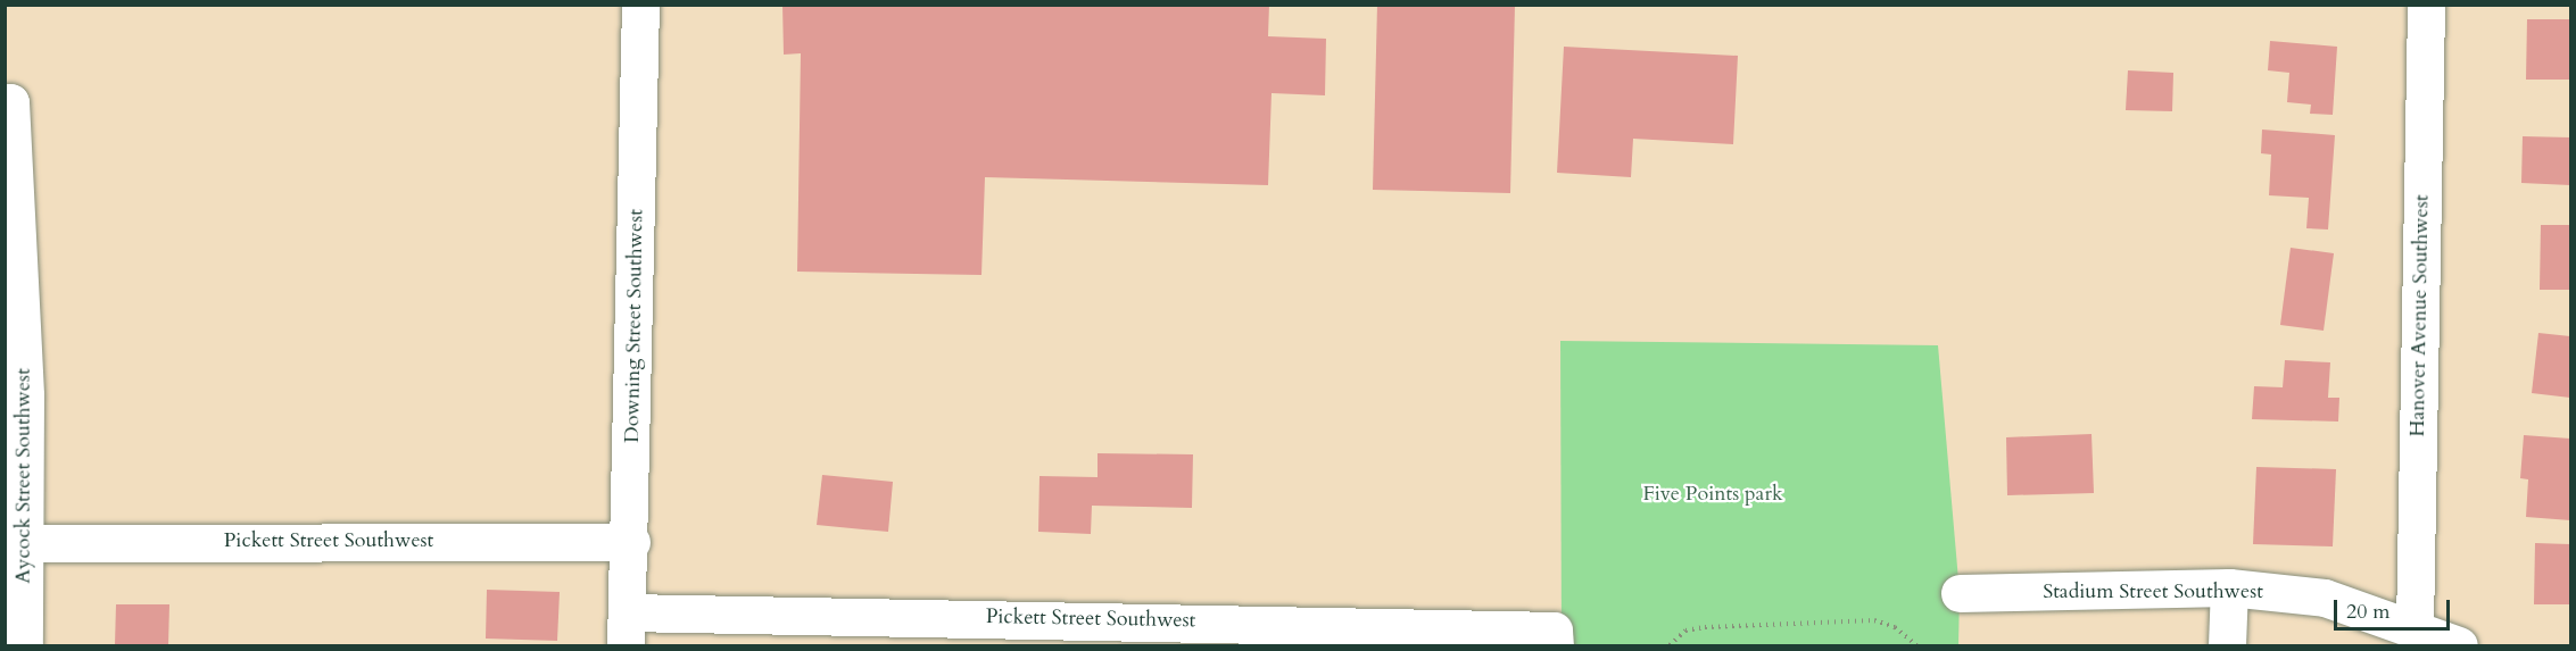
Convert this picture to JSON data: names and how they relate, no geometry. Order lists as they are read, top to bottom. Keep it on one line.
{"streets":{"street":["Hanover Avenue Southwest","Downing Street Southwest","Aycock Street Southwest","Pickett Street Southwest","Stadium Street Southwest"]},"crossings":[["Hanover Avenue Southwest","Stadium Street Southwest"],["Downing Street Southwest","Pickett Street Southwest"],["Aycock Street Southwest","Pickett Street Southwest"]],"parks":["Five Points park"],"scale_bar":"20 m"}
